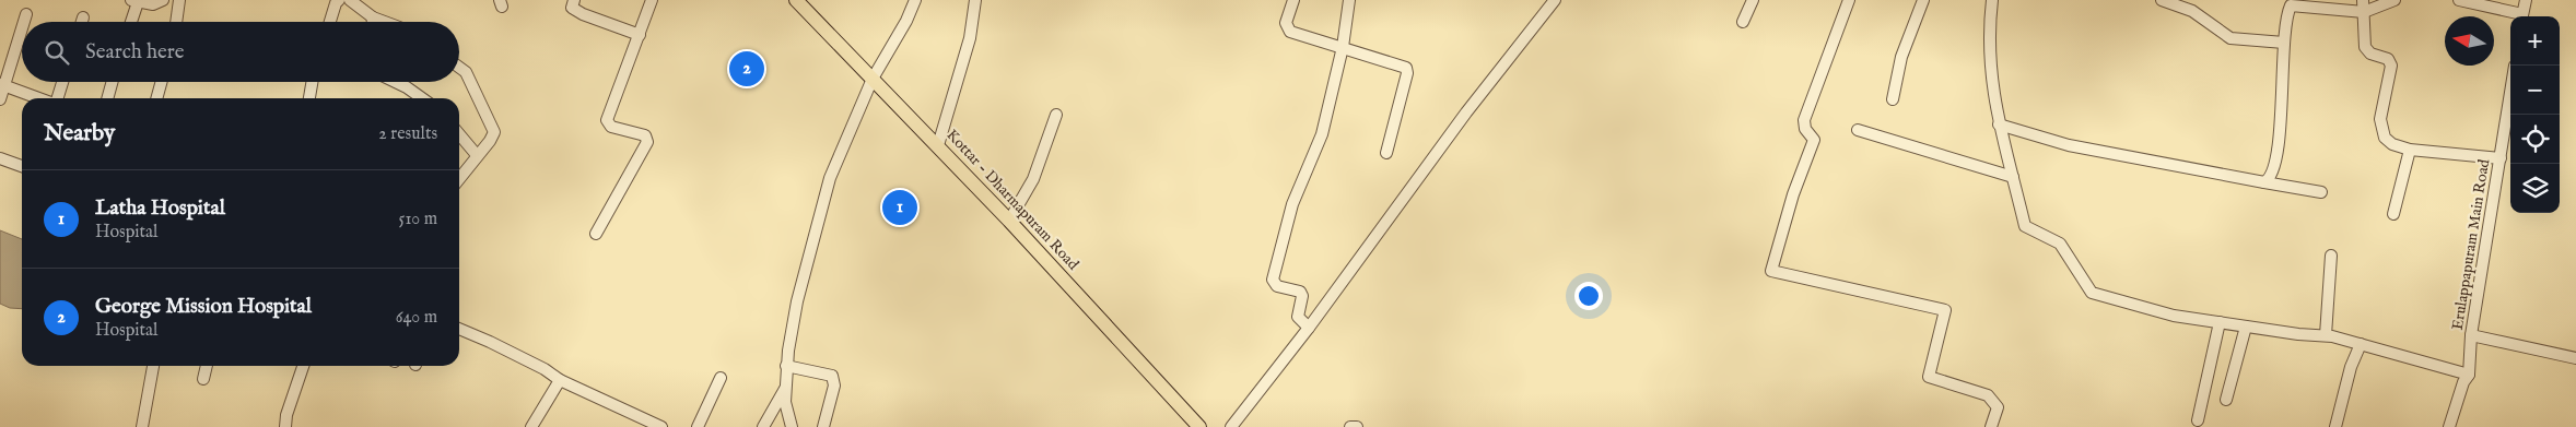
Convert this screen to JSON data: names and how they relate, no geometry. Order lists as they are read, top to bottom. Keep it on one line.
{"streets":{"main road":["Kottar - Dharmapuram Road"],"street":["Erulappapuram Main Road"]},"north":"left","page":{"map_buttons":["+","−"],"search":"Search here","pins":["2","1"],"heading":["Nearby","2 results"],"list":[{"mark":"1","name":"Latha Hospital","note":"Hospital","value":"510 m"},{"mark":"2","name":"George Mission Hospital","note":"Hospital","value":"640 m"}]}}
